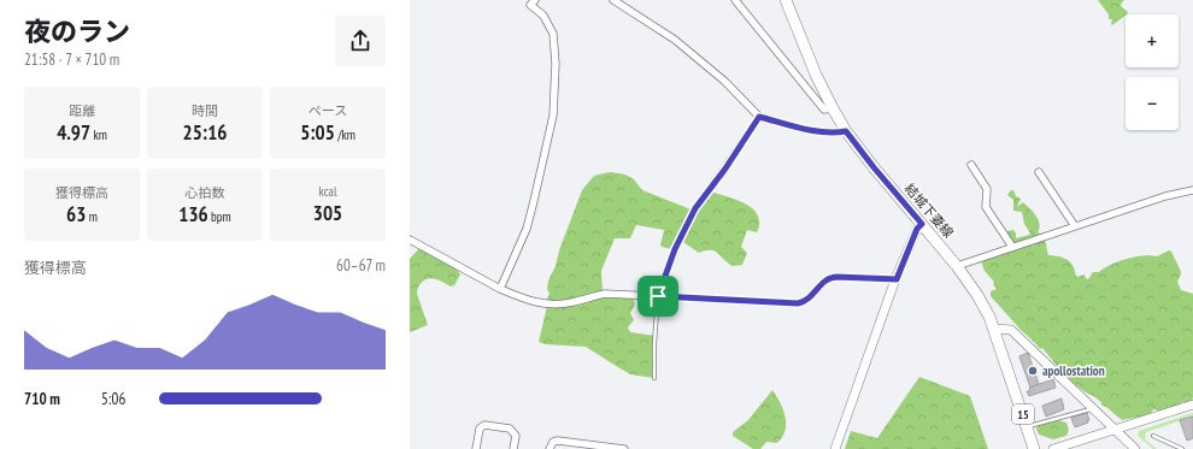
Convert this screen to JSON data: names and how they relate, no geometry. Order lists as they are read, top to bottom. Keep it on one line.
{"streets":{"main road":["結城下妻線","15"]},"places":["apollostation"],"page":{"heading":["夜のラン","21:58 · 7 × 710 m"],"map_buttons":["+","−"],"stats":[["距離","4.97 km"],["時間","25:16"],["ペース","5:05 /km"],["獲得標高","63 m"],["心拍数","136 bpm"],["kcal","305"]],"chart":["獲得標高","60–67 m"],"list":[{"name":"710 m","note":"5:06"}]}}
